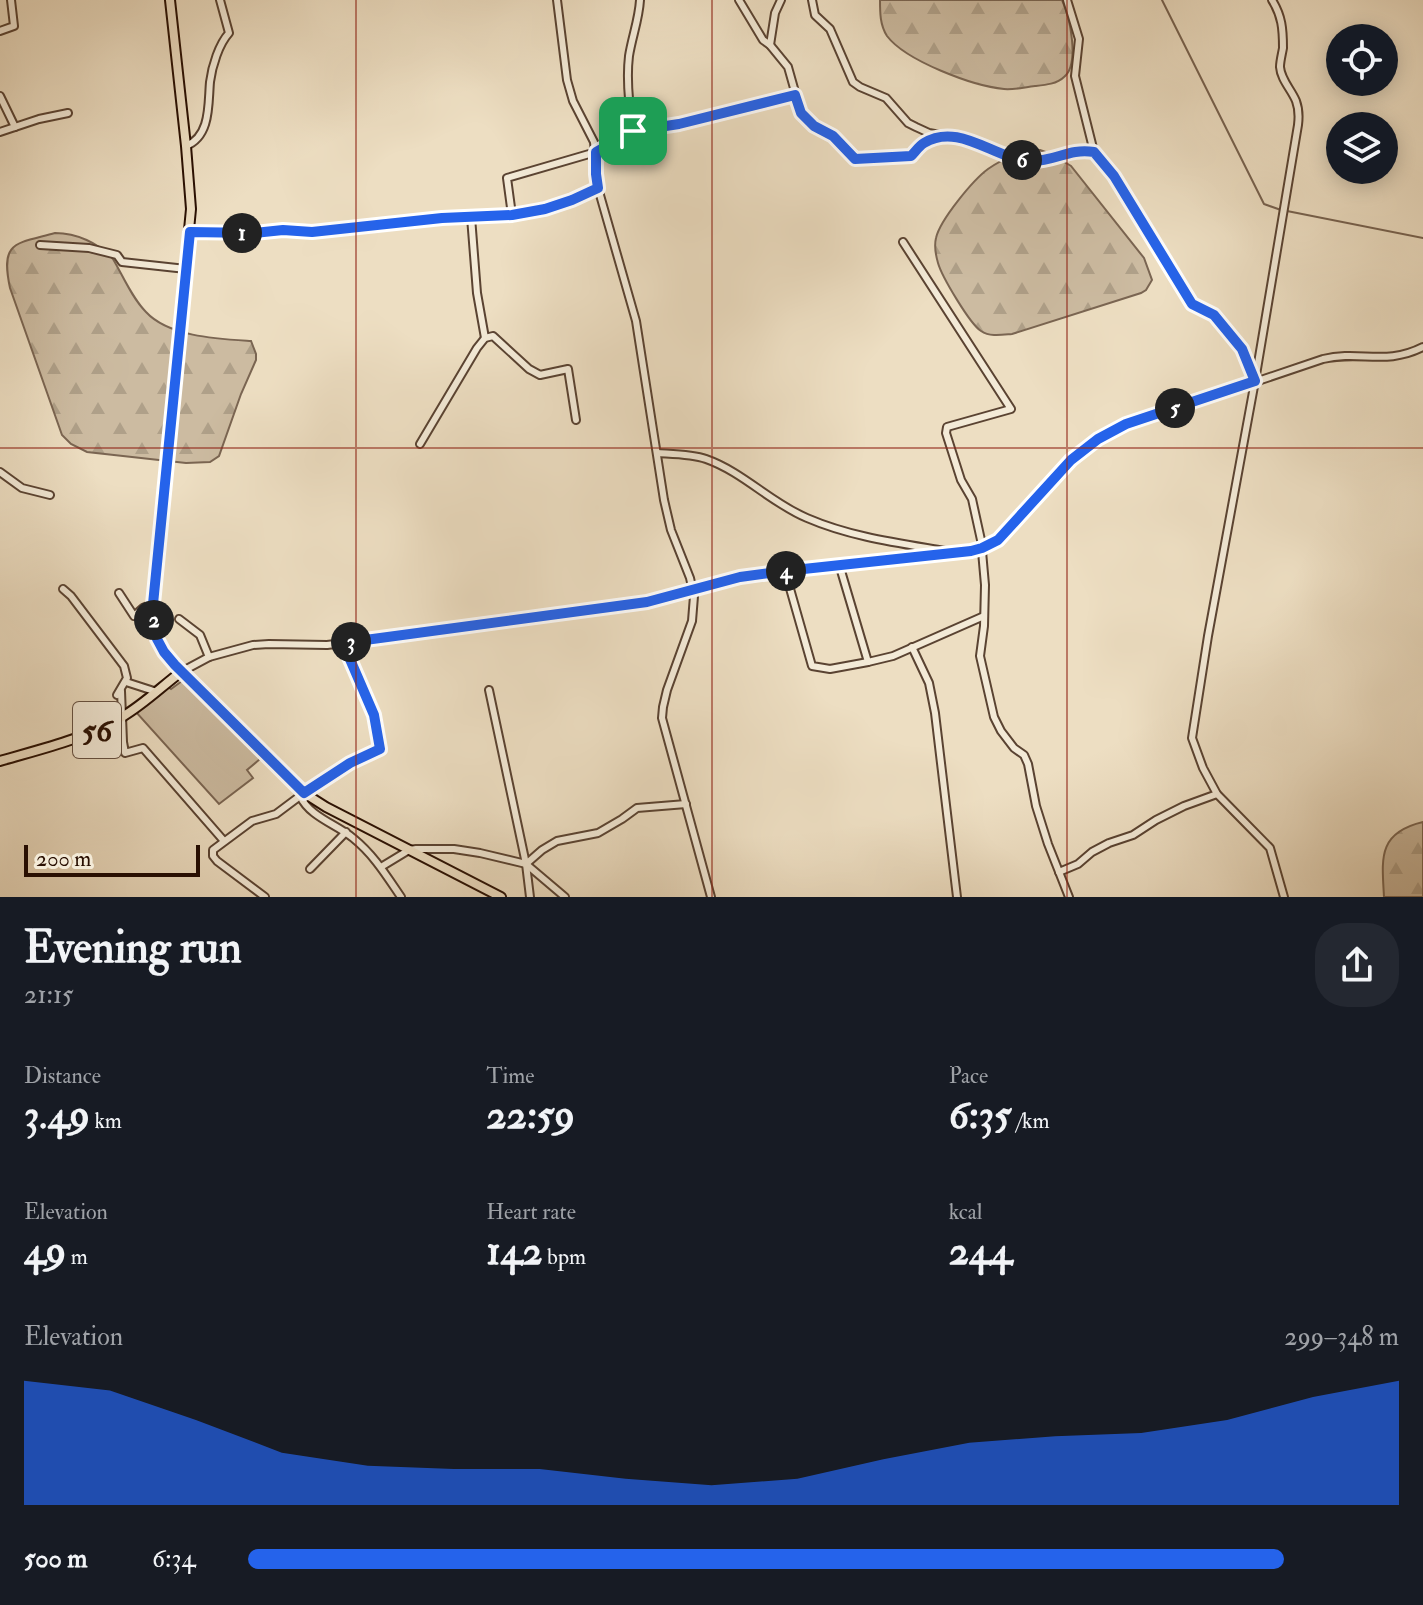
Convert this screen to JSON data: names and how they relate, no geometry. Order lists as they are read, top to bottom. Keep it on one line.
{"streets":{"main road":["56"]},"scale_bar":"200 m","page":{"pins":["6","1","5","4","2","3"],"scale":"200 m","heading":["Evening run","21:15"],"stats":[["Distance","3.49 km"],["Time","22:59"],["Pace","6:35 /km"],["Elevation","49 m"],["Heart rate","142 bpm"],["kcal","244"]],"chart":["Elevation","299–348 m"],"list":[{"name":"500 m","note":"6:34"}]}}
